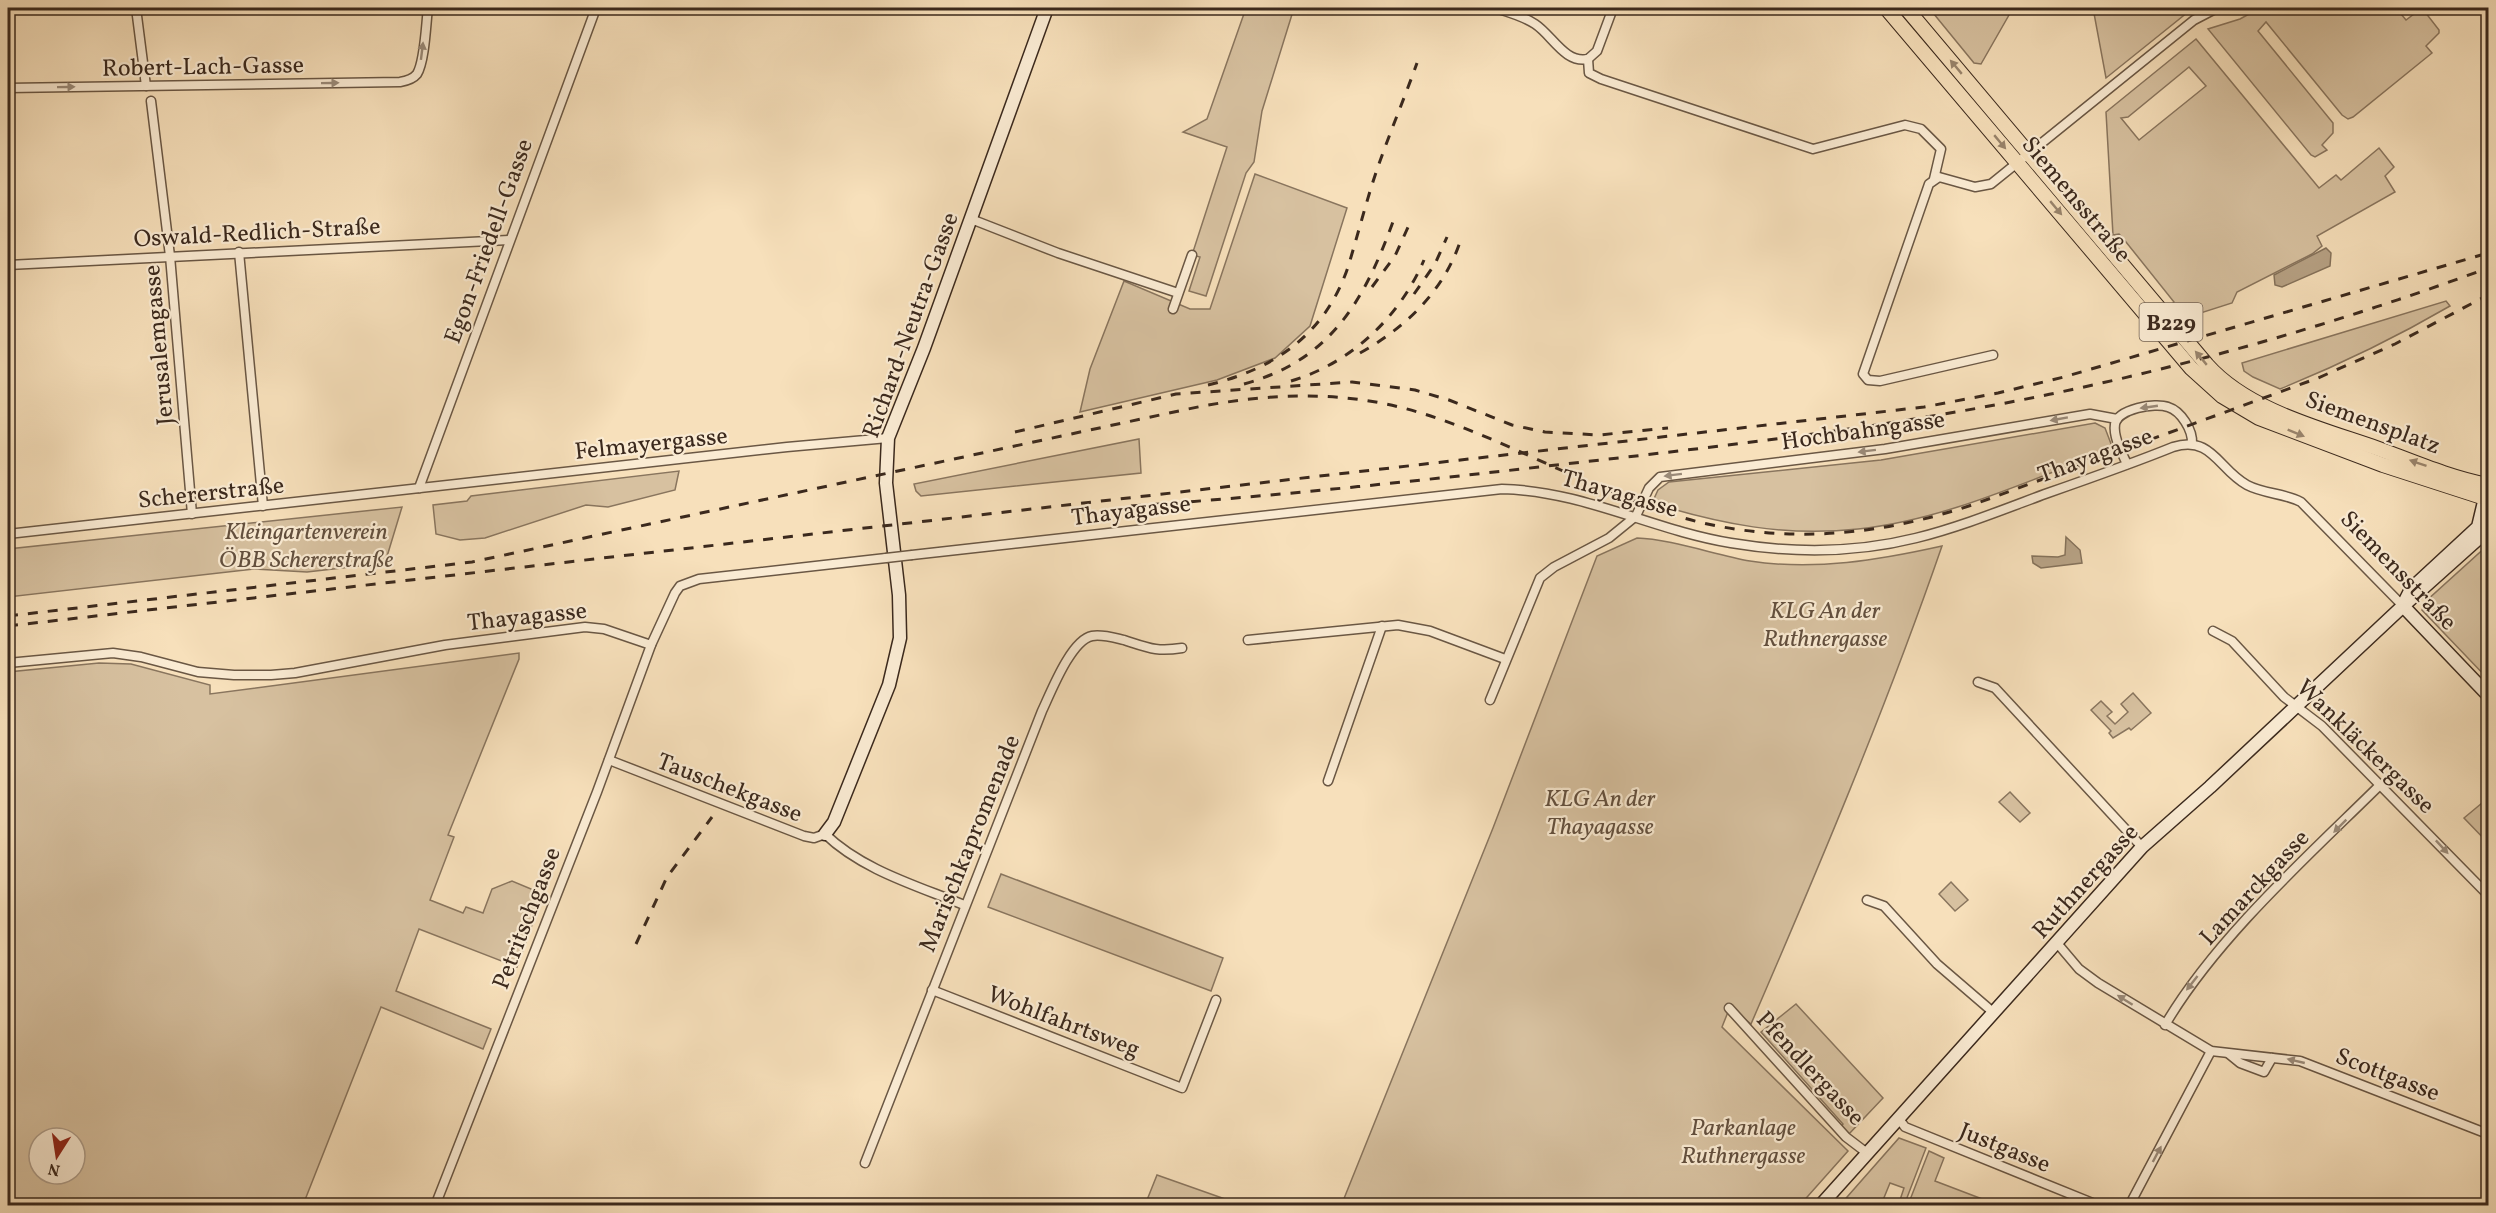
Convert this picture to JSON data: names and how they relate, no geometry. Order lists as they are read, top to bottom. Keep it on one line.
{"streets":{"main road":["Siemensstraße","B229","Siemensplatz"],"street":["Robert-Lach-Gasse","Oswald-Redlich-Straße","Egon-Friedell-Gasse","Richard-Neutra-Gasse","Jerusalemgasse","Hochbahngasse","Felmayergasse","Thayagasse","Schererstraße","Wankläckergasse","Tauschekgasse","Marischkapromenade","Ruthnergasse","Lamarckgasse","Petritschgasse","Wohlfahrtsweg","Pfendlergasse","Scottgasse","Justgasse"]},"crossings":[["Siemensstraße","Siemensplatz"],["Siemensstraße","Hochbahngasse"],["Siemensstraße","Thayagasse"],["Siemensstraße","Ruthnergasse"],["Oswald-Redlich-Straße","Egon-Friedell-Gasse"],["Oswald-Redlich-Straße","Jerusalemgasse"],["Egon-Friedell-Gasse","Felmayergasse"],["Egon-Friedell-Gasse","Schererstraße"],["Richard-Neutra-Gasse","Felmayergasse"],["Richard-Neutra-Gasse","Tauschekgasse"],["Jerusalemgasse","Schererstraße"],["Siemensplatz","Ruthnergasse"],["Hochbahngasse","Thayagasse"],["Felmayergasse","Schererstraße"],["Thayagasse","Petritschgasse"],["Wankläckergasse","Ruthnergasse"],["Wankläckergasse","Lamarckgasse"],["Tauschekgasse","Marischkapromenade"],["Tauschekgasse","Petritschgasse"],["Marischkapromenade","Wohlfahrtsweg"],["Ruthnergasse","Pfendlergasse"],["Ruthnergasse","Scottgasse"],["Ruthnergasse","Justgasse"],["Lamarckgasse","Scottgasse"]],"one_way":["Robert-Lach-Gasse","Hochbahngasse","Wankläckergasse","Lamarckgasse","Scottgasse"],"parks":["Kleingartenverein ÖBB Schererstraße","KLG An der Ruthnergasse","KLG An der Thayagasse","Parkanlage Ruthnergasse"],"north":"bottom"}
